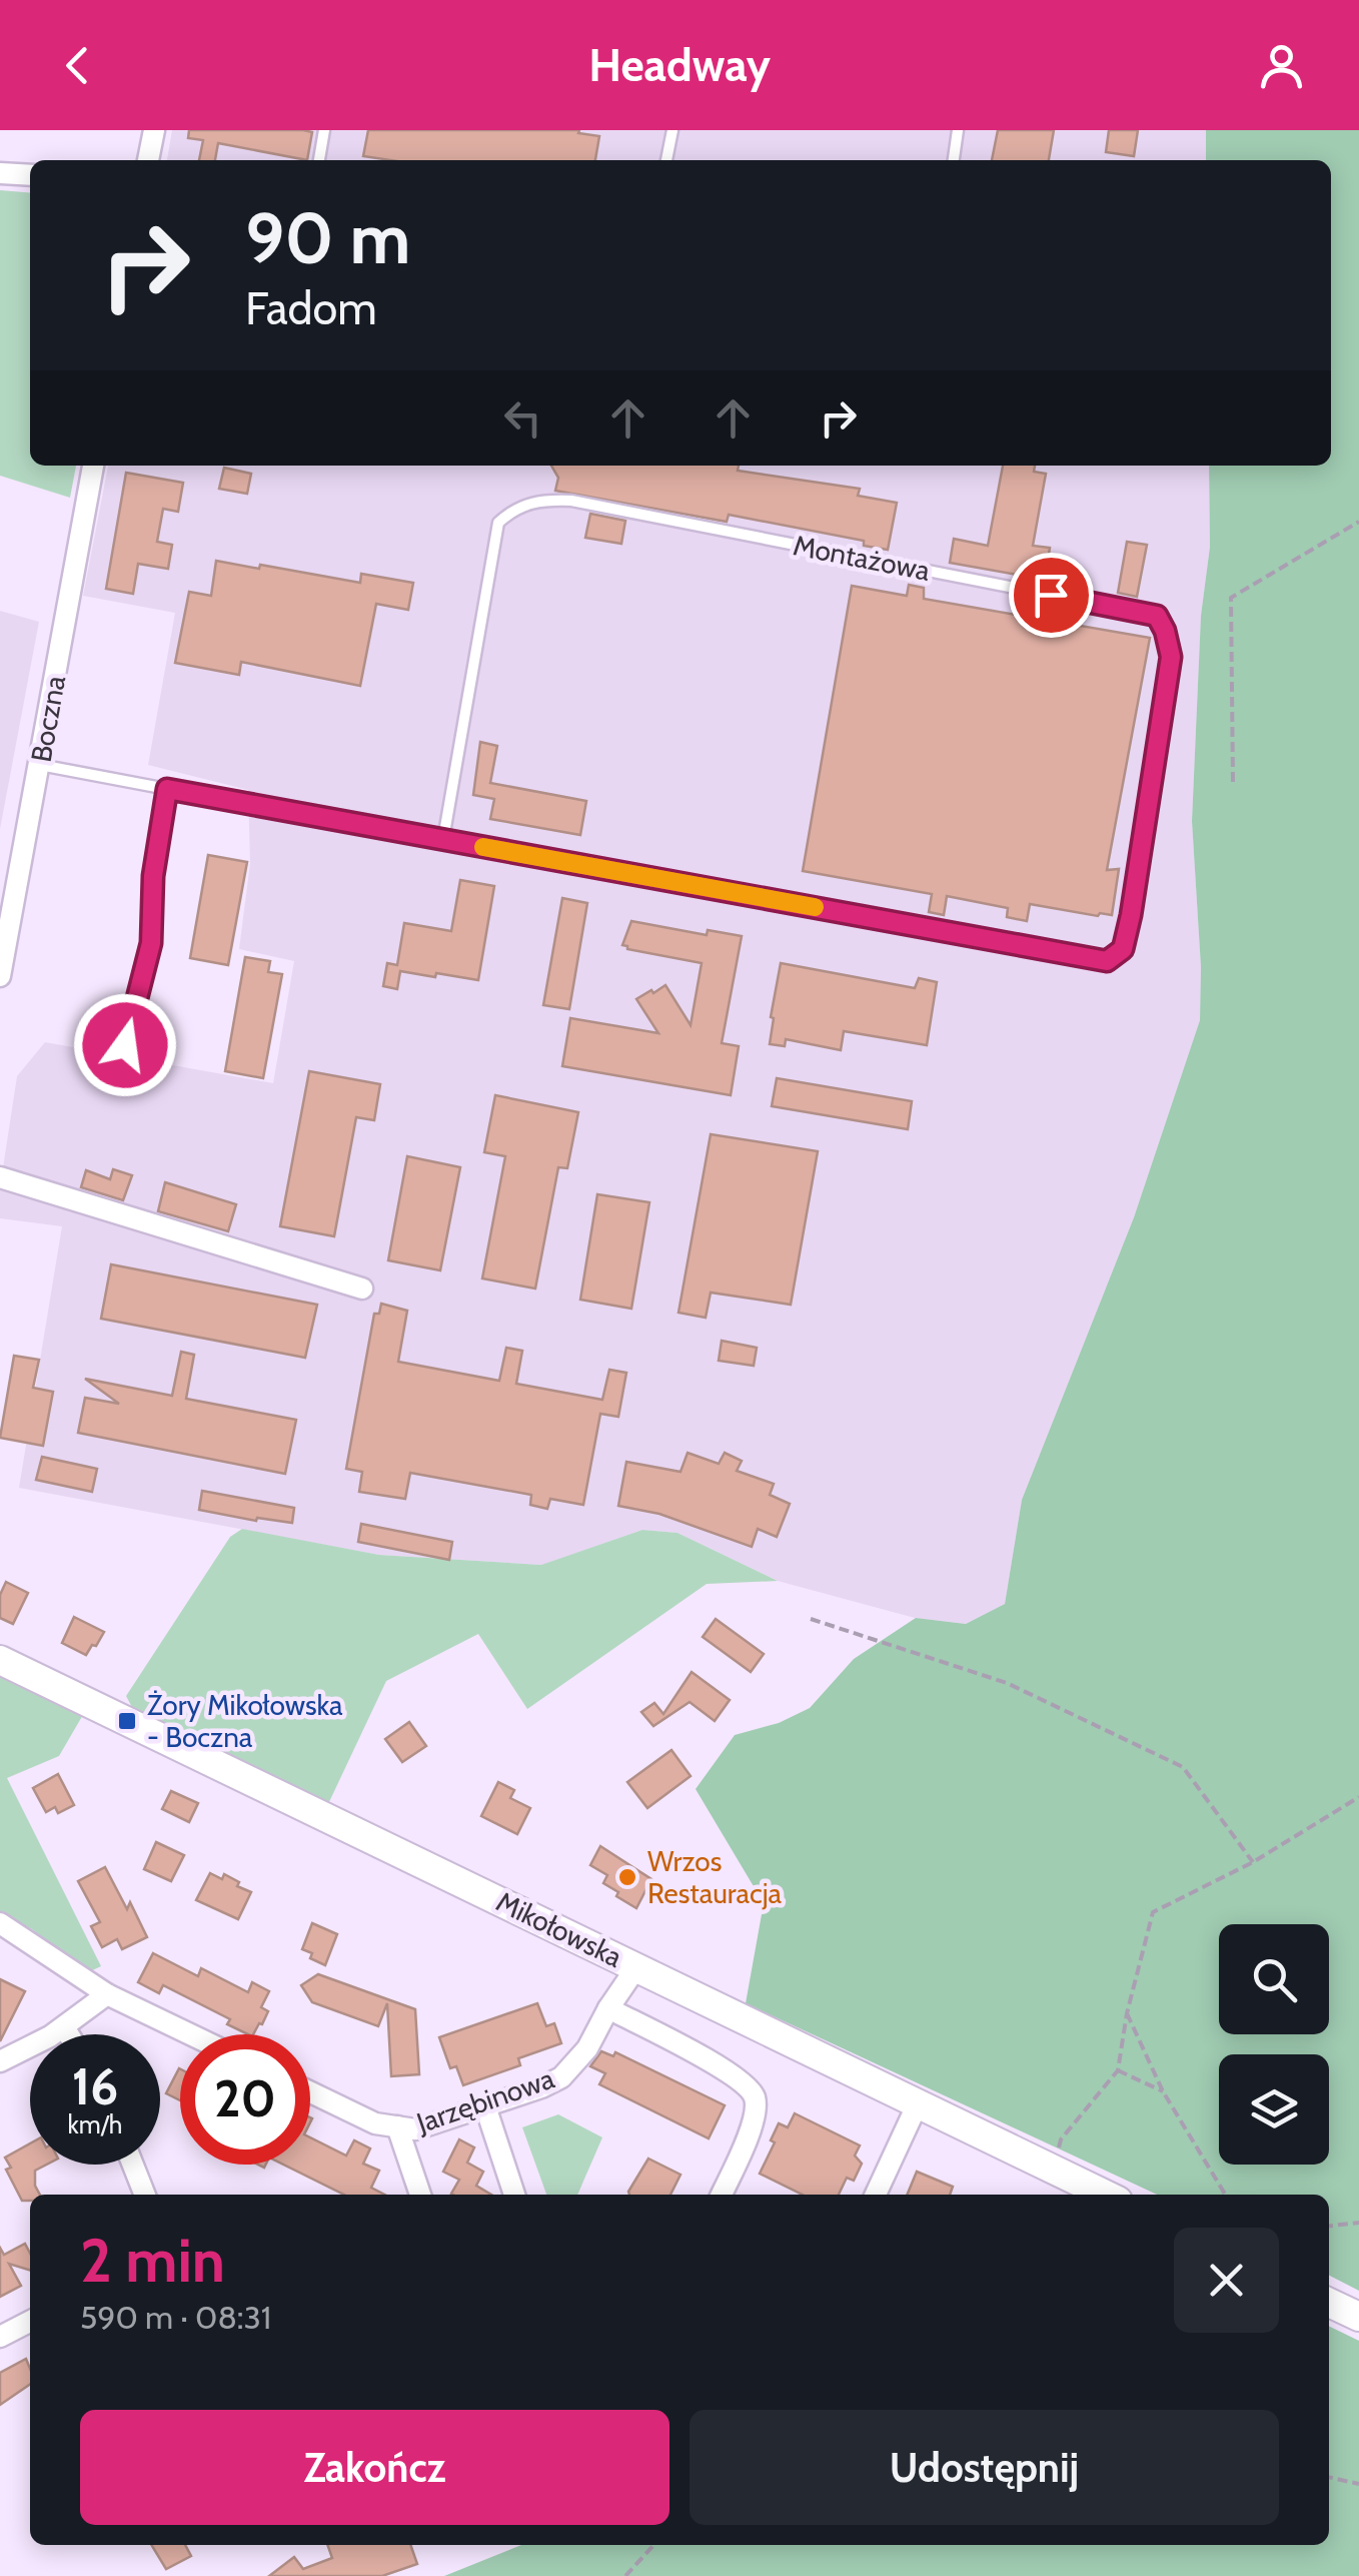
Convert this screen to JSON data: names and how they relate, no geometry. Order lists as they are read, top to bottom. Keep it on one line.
{"streets":{"street":["Boczna","Mikołowska","Jarzębinowa"],"lane":["Montażowa"]},"crossings":[["Mikołowska","Jarzębinowa"]],"places":{"transit":["Żory Mikołowska - Boczna"],"other":["Wrzos Restauracja"]},"page":{"header":"Headway","turn":["90 m","Fadom"],"speed":"16 km/h","limit":"20","heading":["2 min","590 m · 08:31"],"buttons":["Zakończ","Udostępnij"]}}
